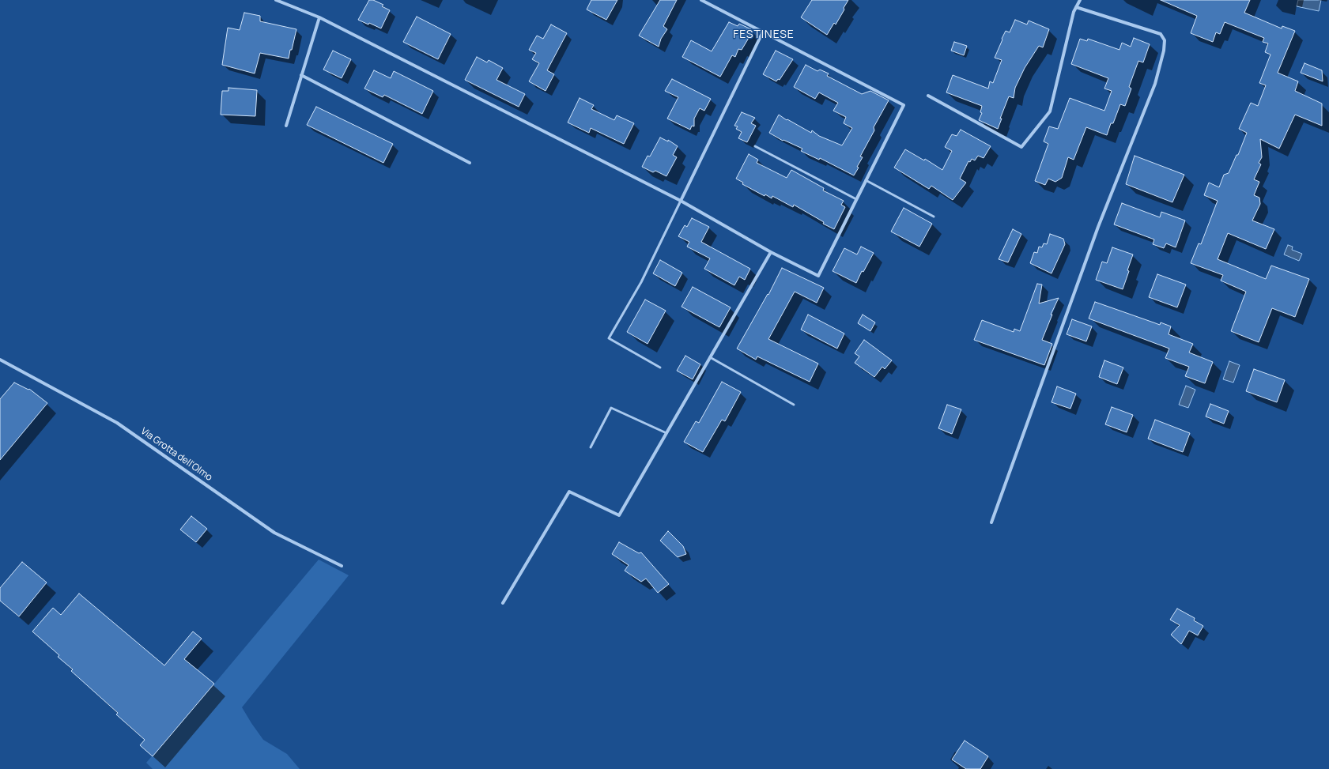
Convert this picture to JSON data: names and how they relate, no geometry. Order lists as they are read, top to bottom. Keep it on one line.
{"streets":{"street":["Via Grotta dell'Olmo"]},"districts":["FESTINESE"]}
